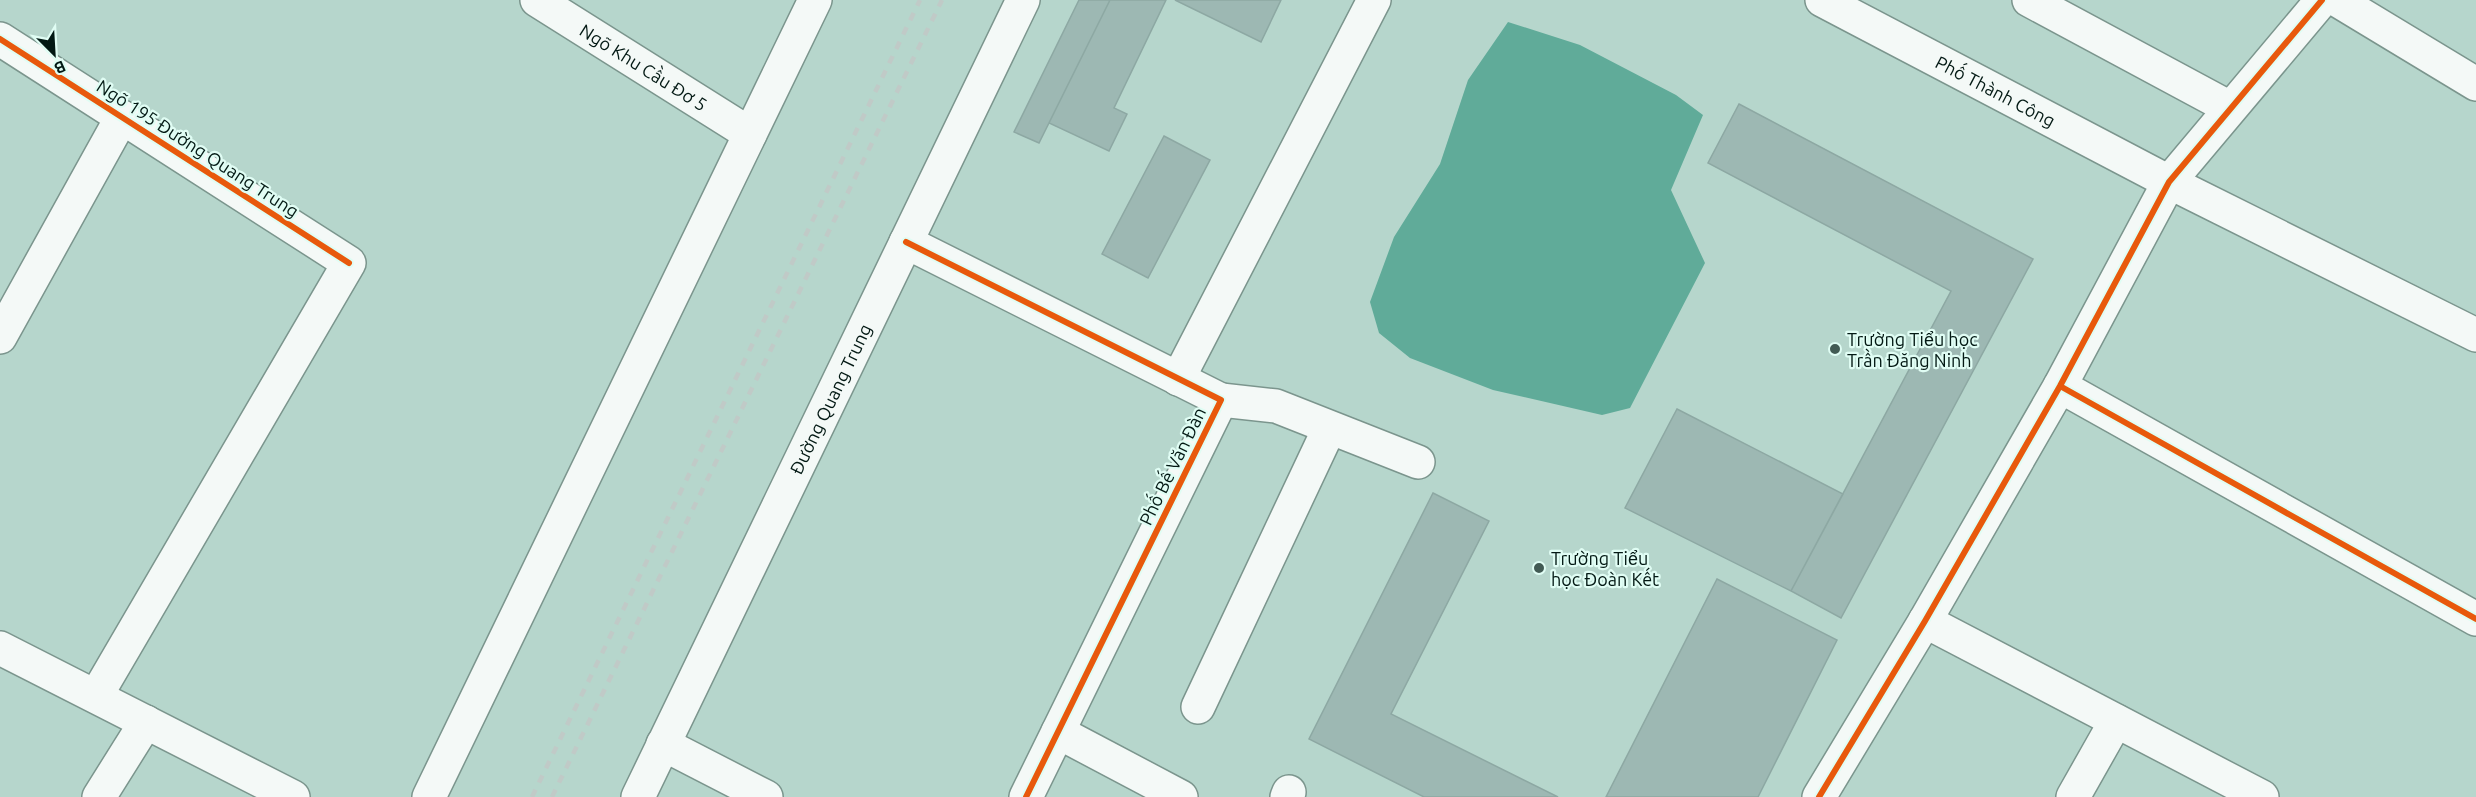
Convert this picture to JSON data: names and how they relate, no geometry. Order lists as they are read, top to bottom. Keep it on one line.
{"streets":{"main road":["Ngõ Khu Cầu Đơ 5","Phố Thành Công","Ngõ 195 Đường Quang Trung","Đường Quang Trung","Phố Bế Văn Đàn"]},"crossings":[["Đường Quang Trung","Phố Bế Văn Đàn"]],"places":["Trường Tiểu học Trần Đăng Ninh","Trường Tiểu học Đoàn Kết"],"north":"bottom right"}
